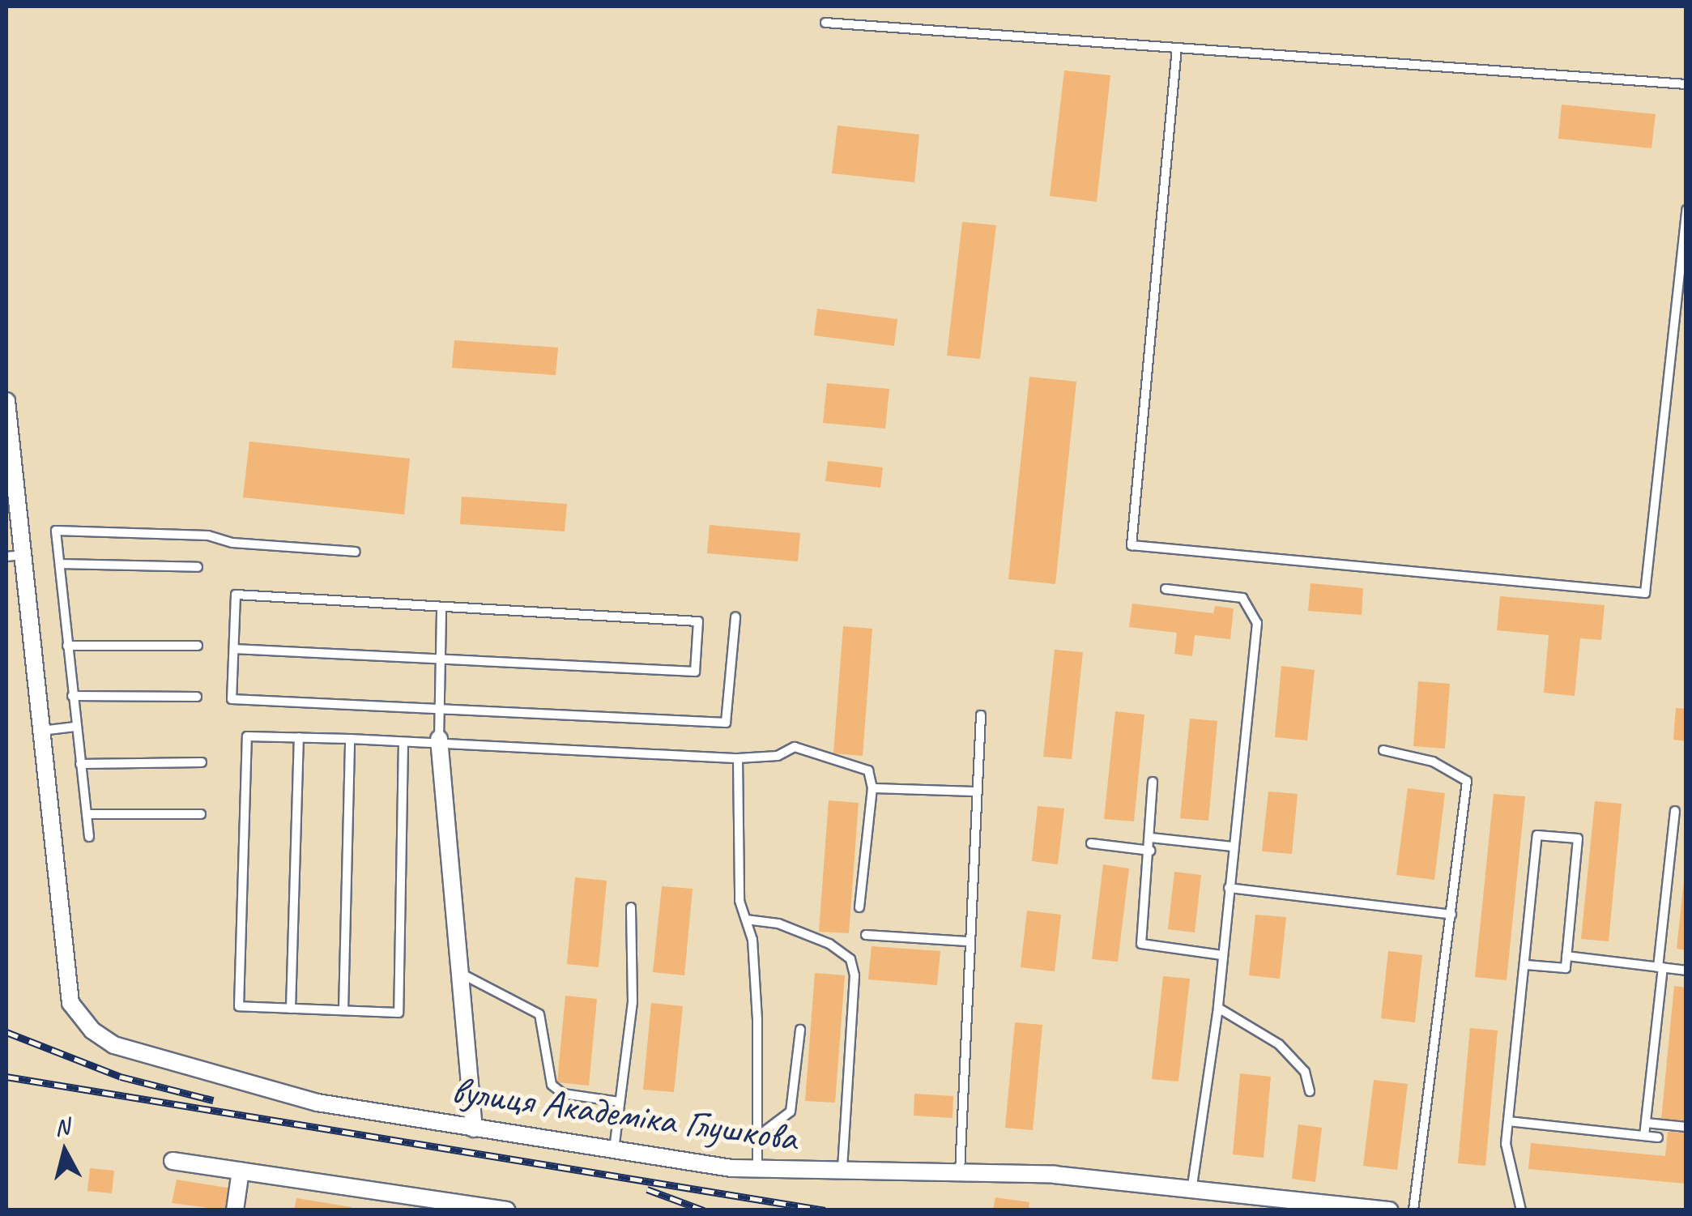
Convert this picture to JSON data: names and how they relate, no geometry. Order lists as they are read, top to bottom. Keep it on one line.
{"streets":{"street":["вулиця Академіка Глушкова"]},"north":"top"}
